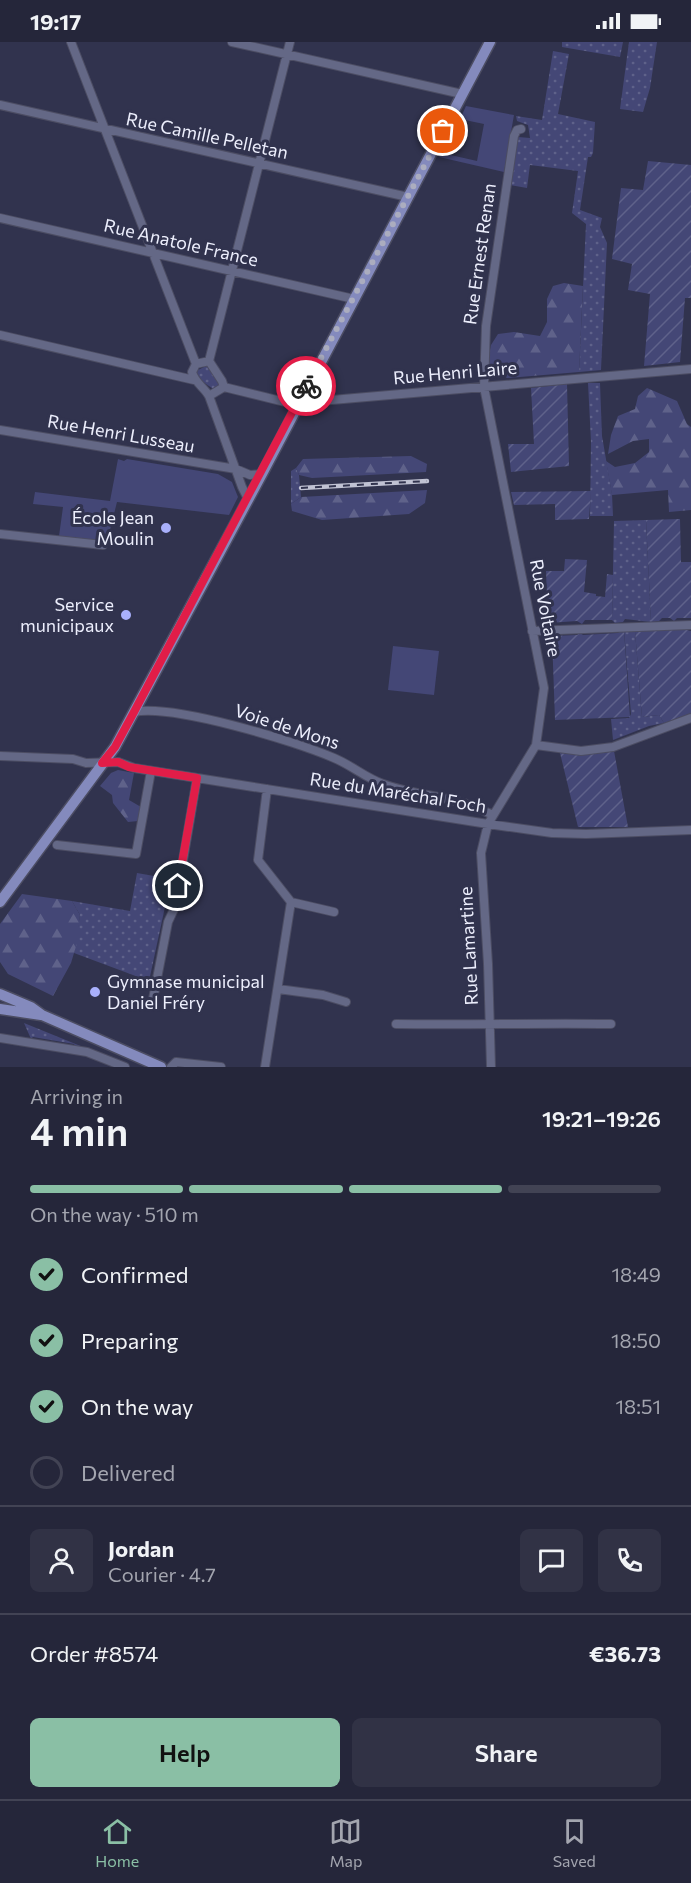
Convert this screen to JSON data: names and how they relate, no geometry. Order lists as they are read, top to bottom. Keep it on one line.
{"streets":{"street":["Rue Camille Pelletan","Rue Anatole France","Rue Ernest Renan","Rue Henri Laire","Rue Henri Lusseau","Rue Voltaire","Voie de Mons","Rue du Maréchal Foch","Rue Lamartine"]},"crossings":[["Rue Ernest Renan","Rue Henri Laire"],["Rue Ernest Renan","Rue Voltaire"],["Rue Henri Laire","Rue Voltaire"],["Rue Voltaire","Voie de Mons"],["Rue Voltaire","Rue du Maréchal Foch"],["Rue Voltaire","Rue Lamartine"],["Rue du Maréchal Foch","Rue Lamartine"]],"places":["École Jean Moulin","Service municipaux","Gymnase municipal Daniel Fréry"],"page":{"status":"19:17","heading":["4 min","Arriving in","19:21–19:26"],"panel":["Jordan","Courier · 4.7","Order #8574","€36.73"],"bar":"On the way · 510 m","list":[["Confirmed","18:49"],["Preparing","18:50"],["On the way","18:51"],"Delivered"],"buttons":["Help","Share"],"tabs":["Home","Map","Saved"]}}
